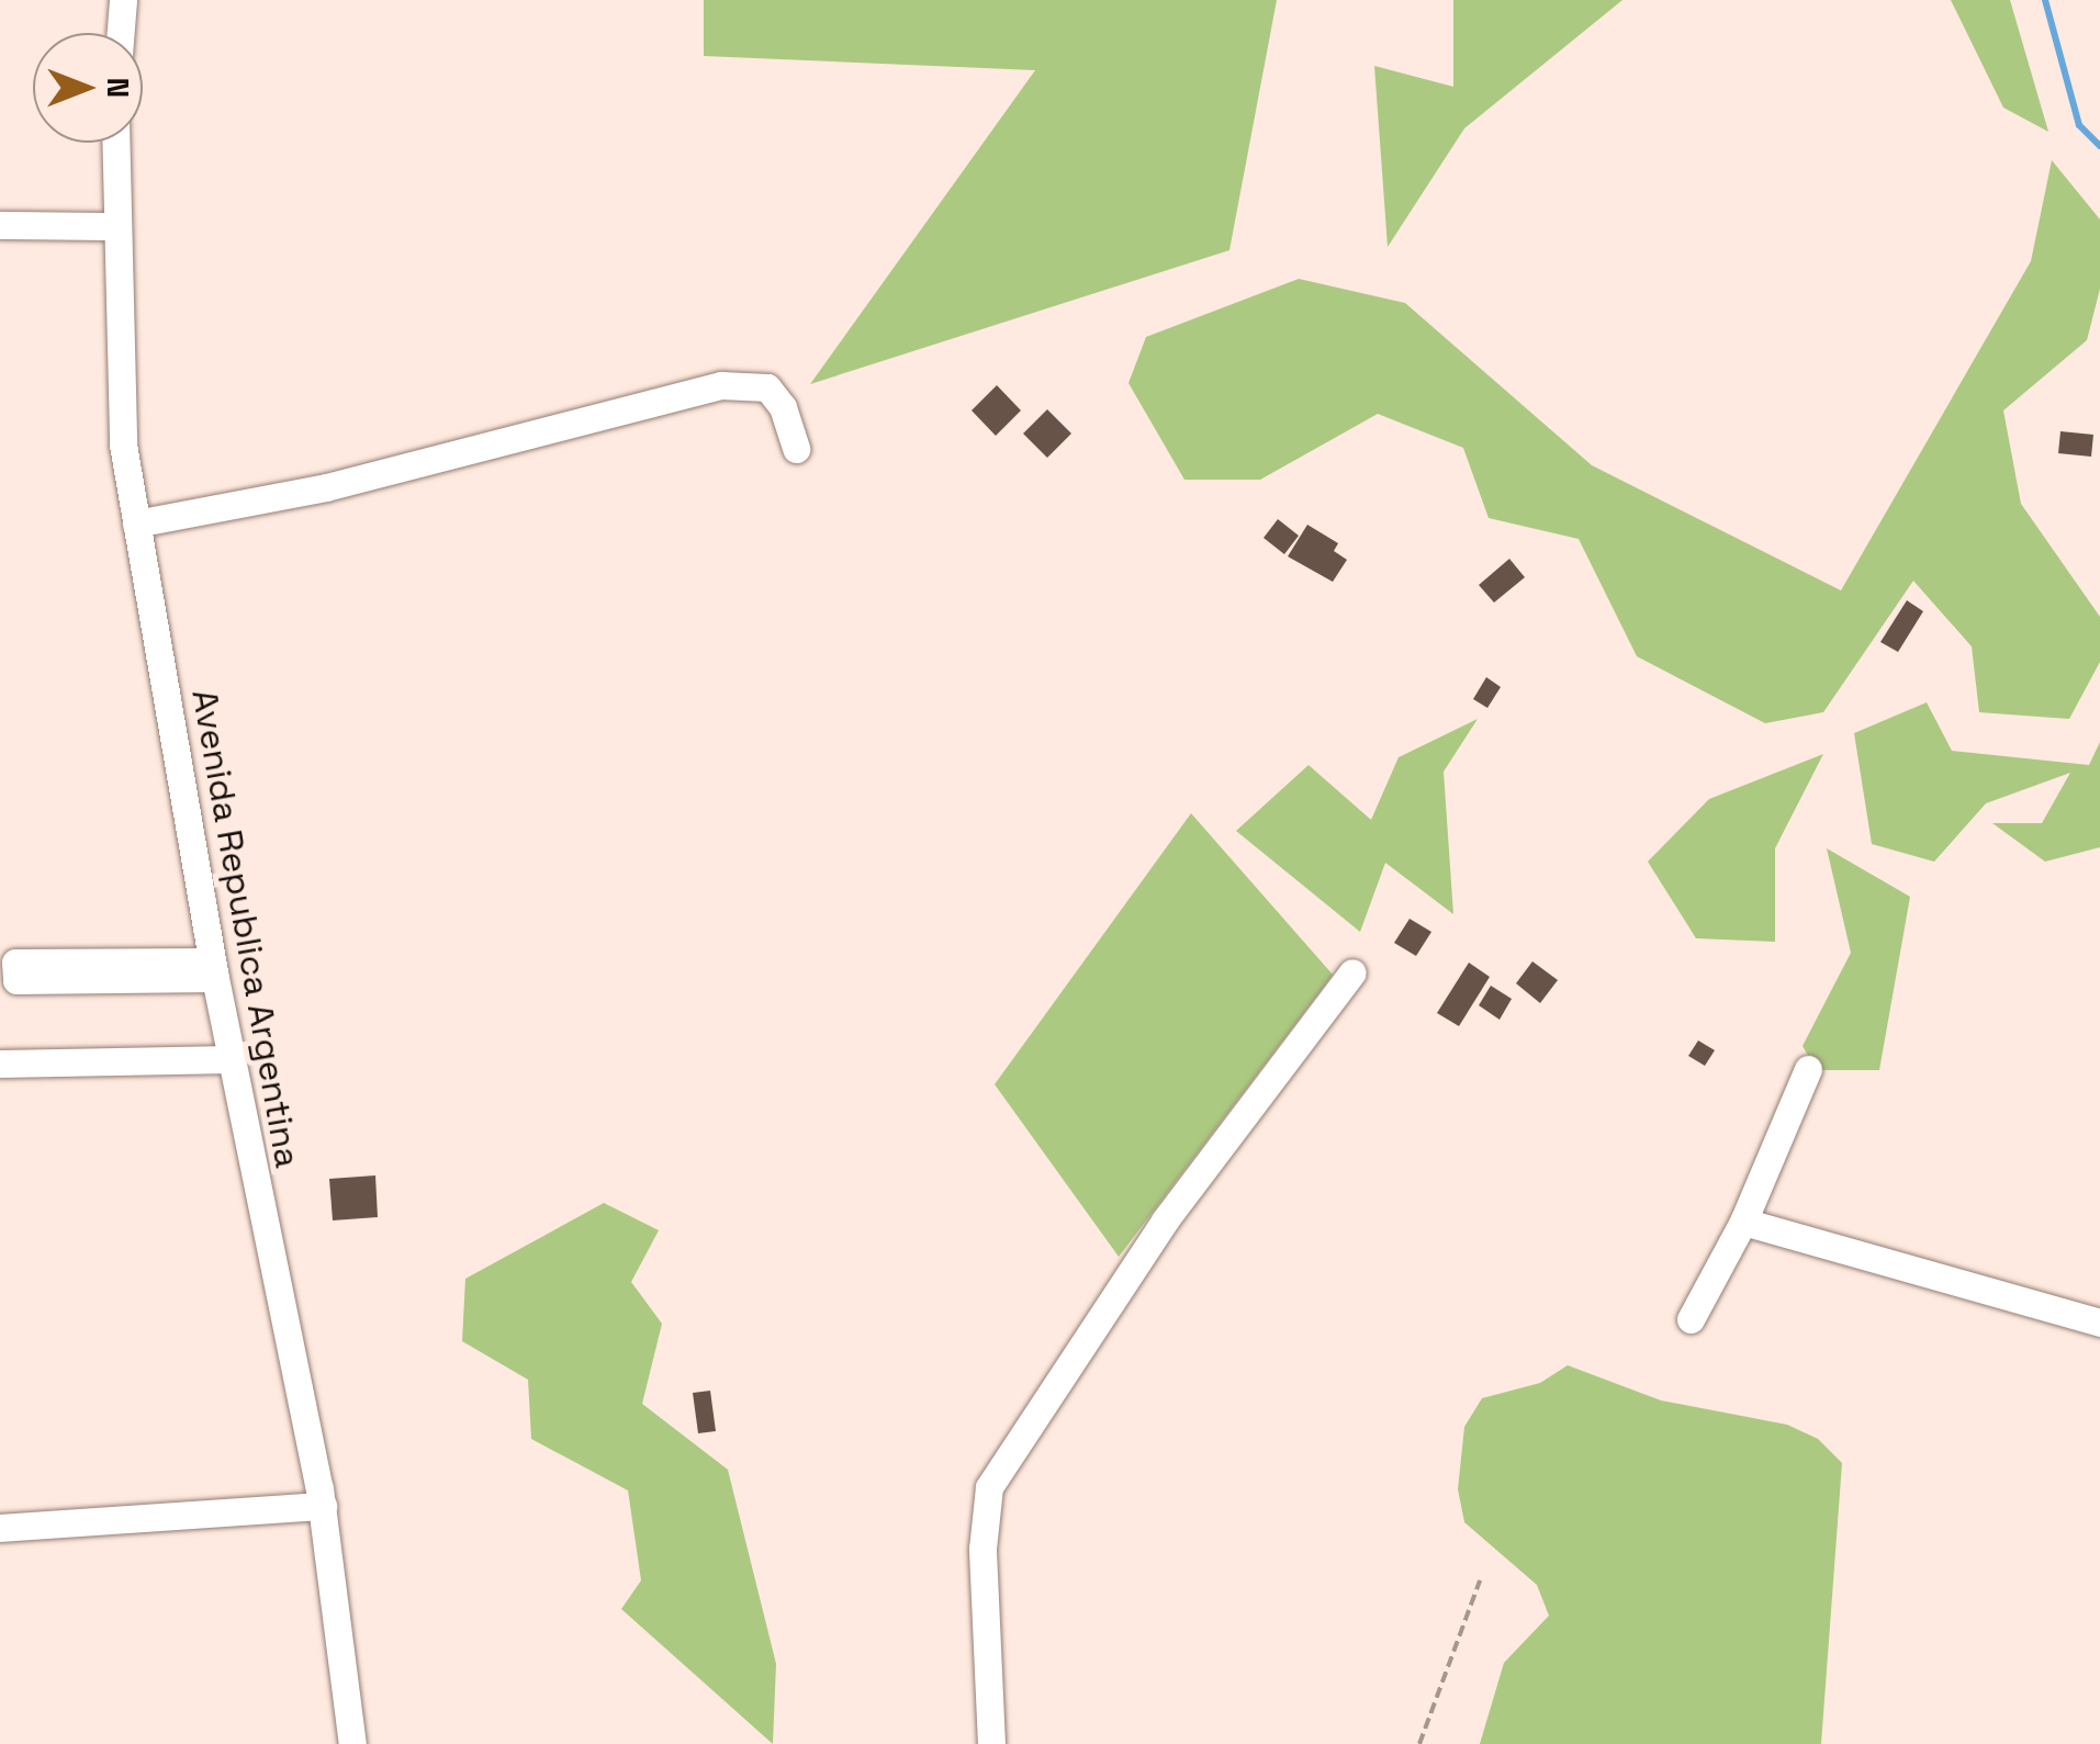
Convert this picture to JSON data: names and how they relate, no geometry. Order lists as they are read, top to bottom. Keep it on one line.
{"streets":{"street":["Avenida Republica Argentina"]},"north":"right"}
